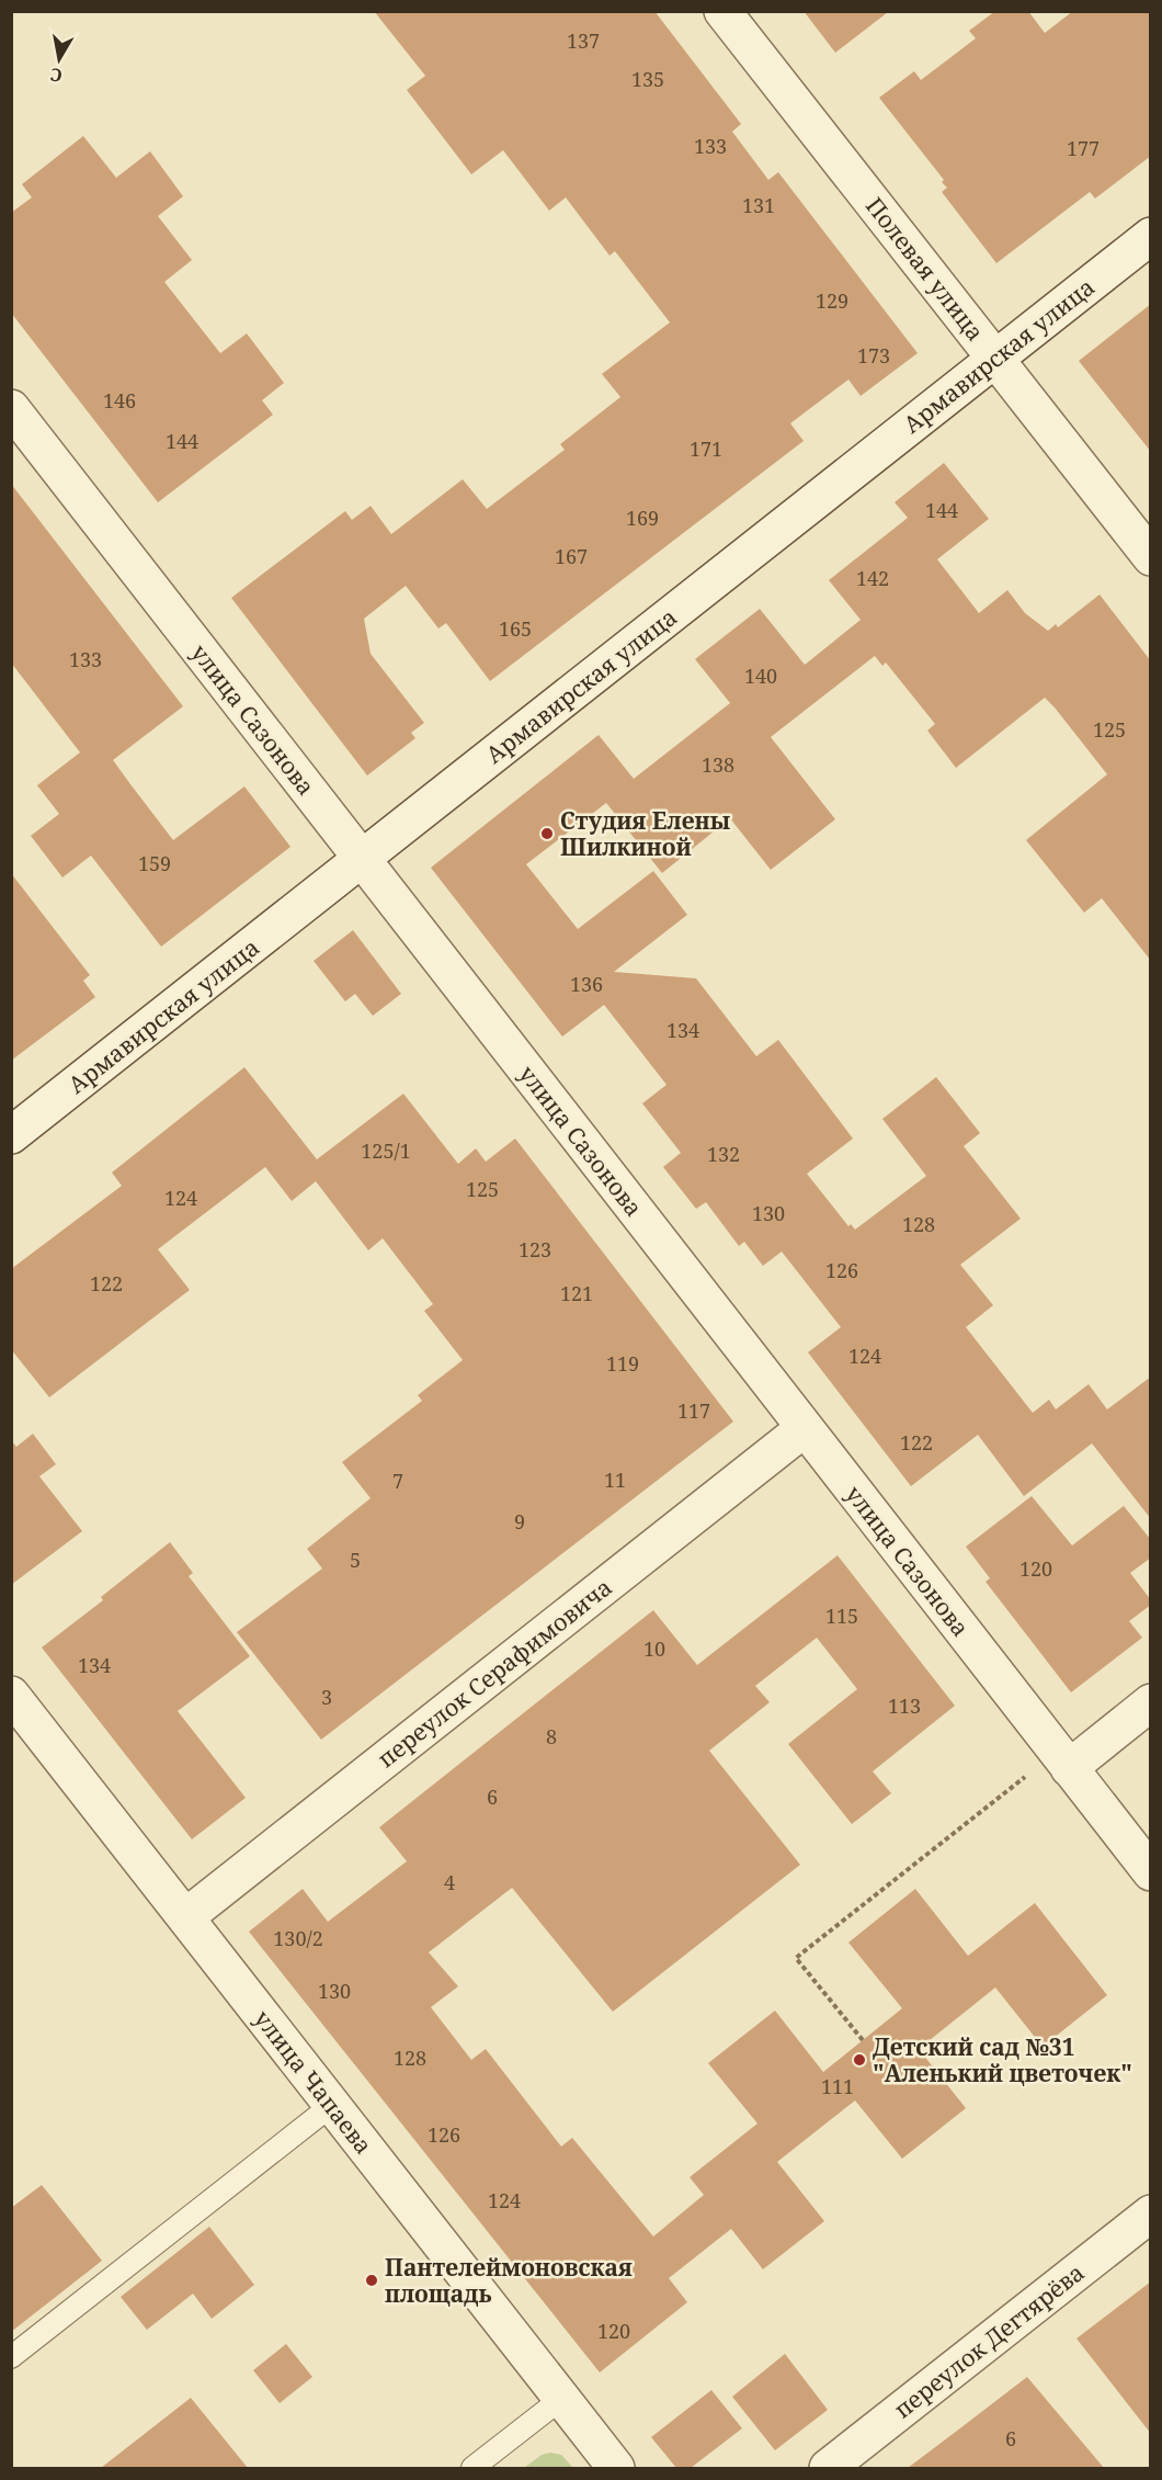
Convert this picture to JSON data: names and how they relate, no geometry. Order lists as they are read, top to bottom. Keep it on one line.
{"streets":{"street":["Полевая улица","Армавирская улица","улица Сазонова","переулок Серафимовича","улица Чапаева","переулок Дегтярёва"]},"crossings":[["Полевая улица","Армавирская улица"],["Армавирская улица","улица Сазонова"],["улица Сазонова","переулок Серафимовича"],["переулок Серафимовича","улица Чапаева"]],"places":["Студия Елены Шилкиной","Детский сад №31 \"Аленький цветочек\"","Пантелеймоновская площадь"],"house_numbers":["137","135","133","177","131","129","173","146","144","171","144","169","167","142","165","133","140","125","138","159","136","134","125/1","132","125","124","130","128","123","126","122","121","124","119","117","122","11","7","9","5","120","115","10","134","3","113","8","6","4","130/2","130","128","111","126","124","120","6"],"north":"bottom"}
